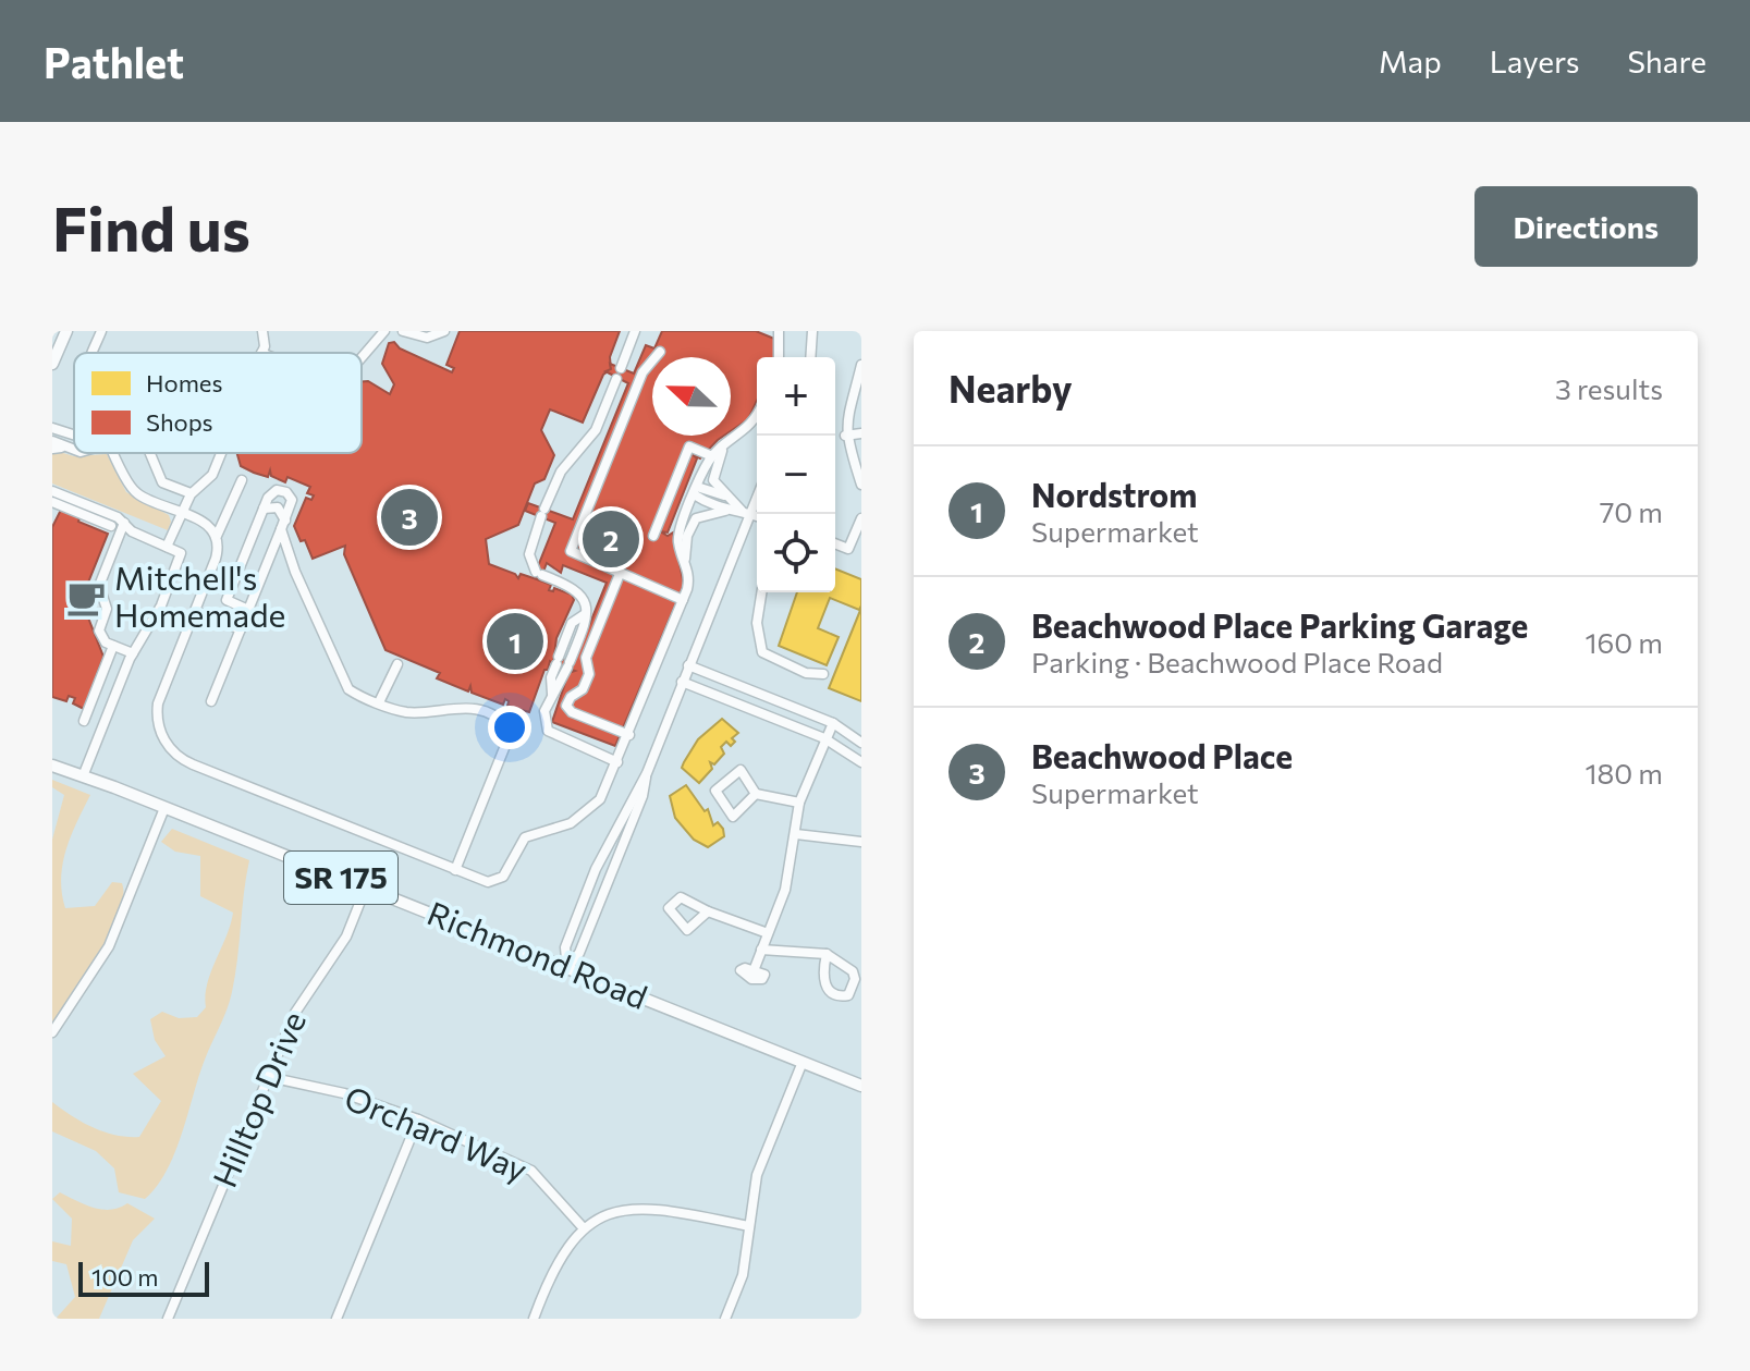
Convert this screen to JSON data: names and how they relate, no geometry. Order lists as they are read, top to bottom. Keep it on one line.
{"streets":{"main road":["SR 175","Richmond Road"],"street":["Hilltop Drive","Orchard Way"]},"crossings":[["Richmond Road","Hilltop Drive"],["Hilltop Drive","Orchard Way"]],"places":{"cafe":["Mitchell's Homemade"]},"legend":["Homes","Shops"],"scale_bar":"100 m","north":"left","page":{"header":"Pathlet","nav":["Map","Layers","Share"],"buttons":"Directions","title":"Find us","heading":["Nearby","3 results"],"map_buttons":["+","−"],"list":[{"mark":"1","name":"Nordstrom","note":"Supermarket","value":"70 m"},{"mark":"2","name":"Beachwood Place Parking Garage","note":"Parking · Beachwood Place Road","value":"160 m"},{"mark":"3","name":"Beachwood Place","note":"Supermarket","value":"180 m"}],"pins":["3","2","1"],"scale":"100 m"}}
